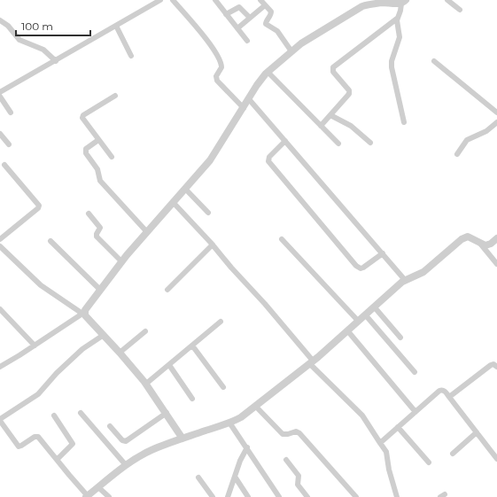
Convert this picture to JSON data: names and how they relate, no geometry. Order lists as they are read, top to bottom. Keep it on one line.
{"scale_bar":"100 m"}
